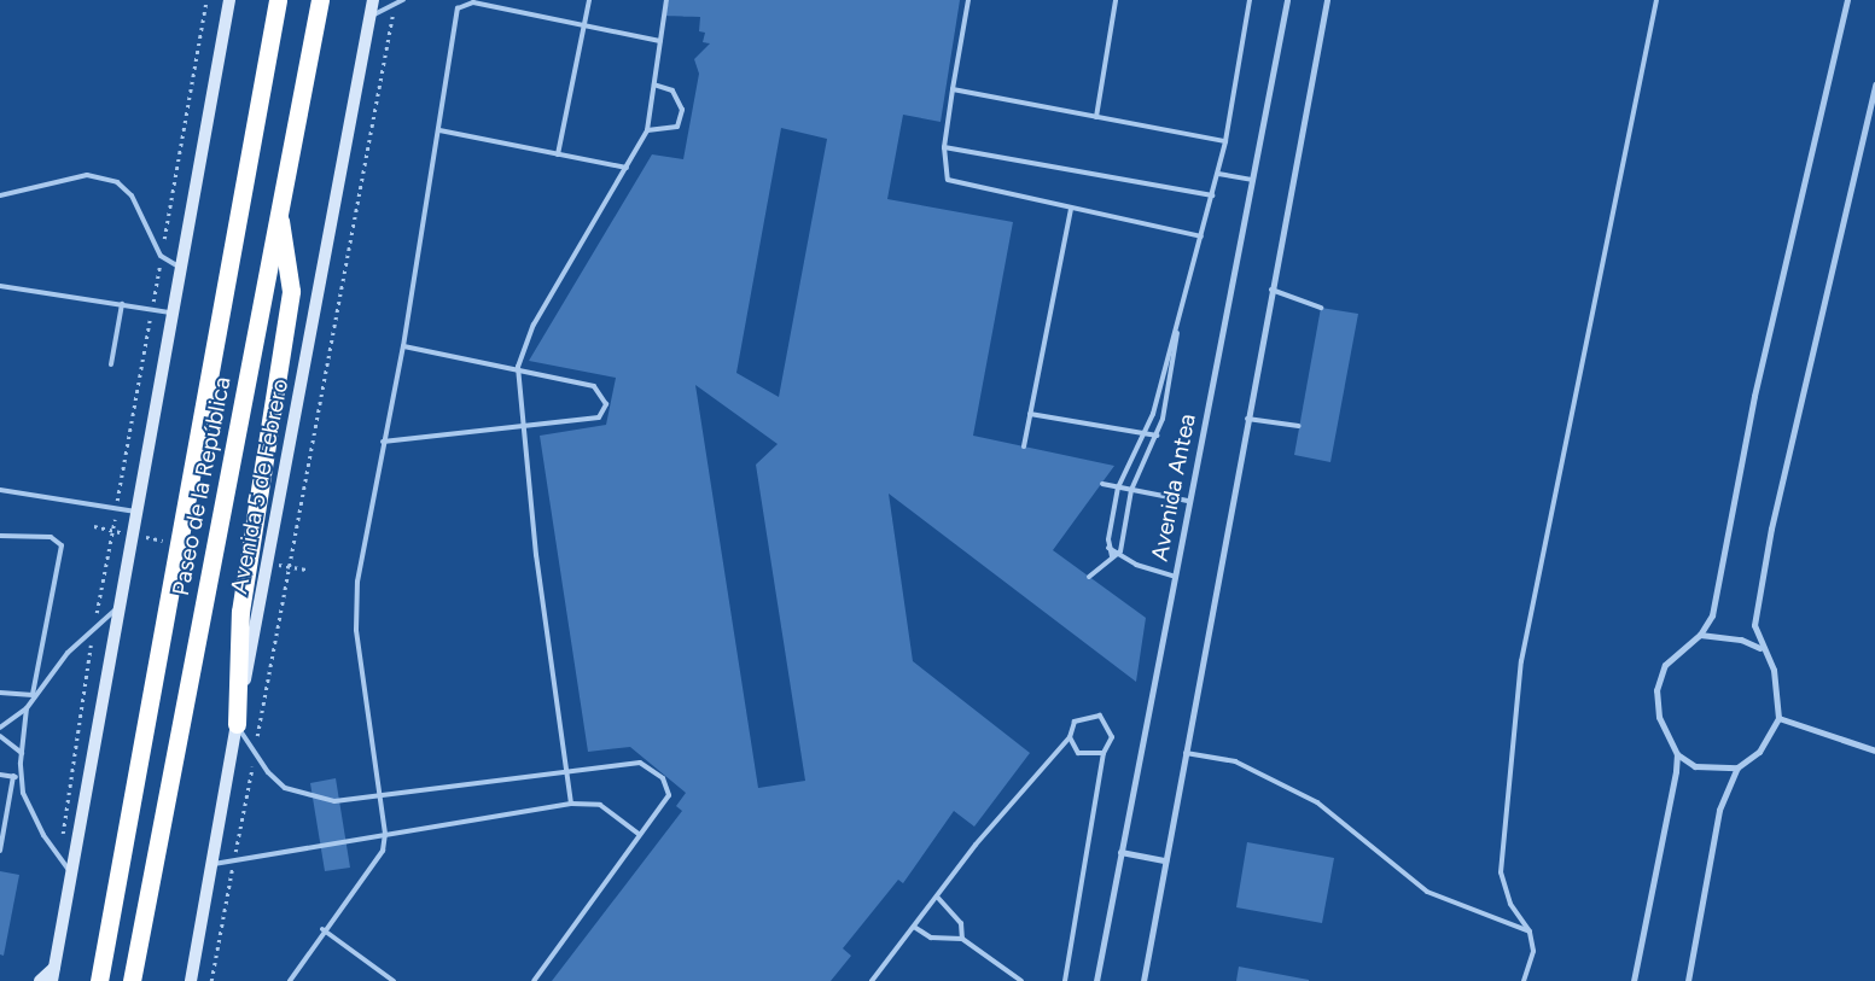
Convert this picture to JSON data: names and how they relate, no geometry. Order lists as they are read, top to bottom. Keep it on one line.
{"streets":{"highway":["Paseo de la República"],"main road":["Avenida 5 de Febrero"],"street":["Avenida Antea"]}}
